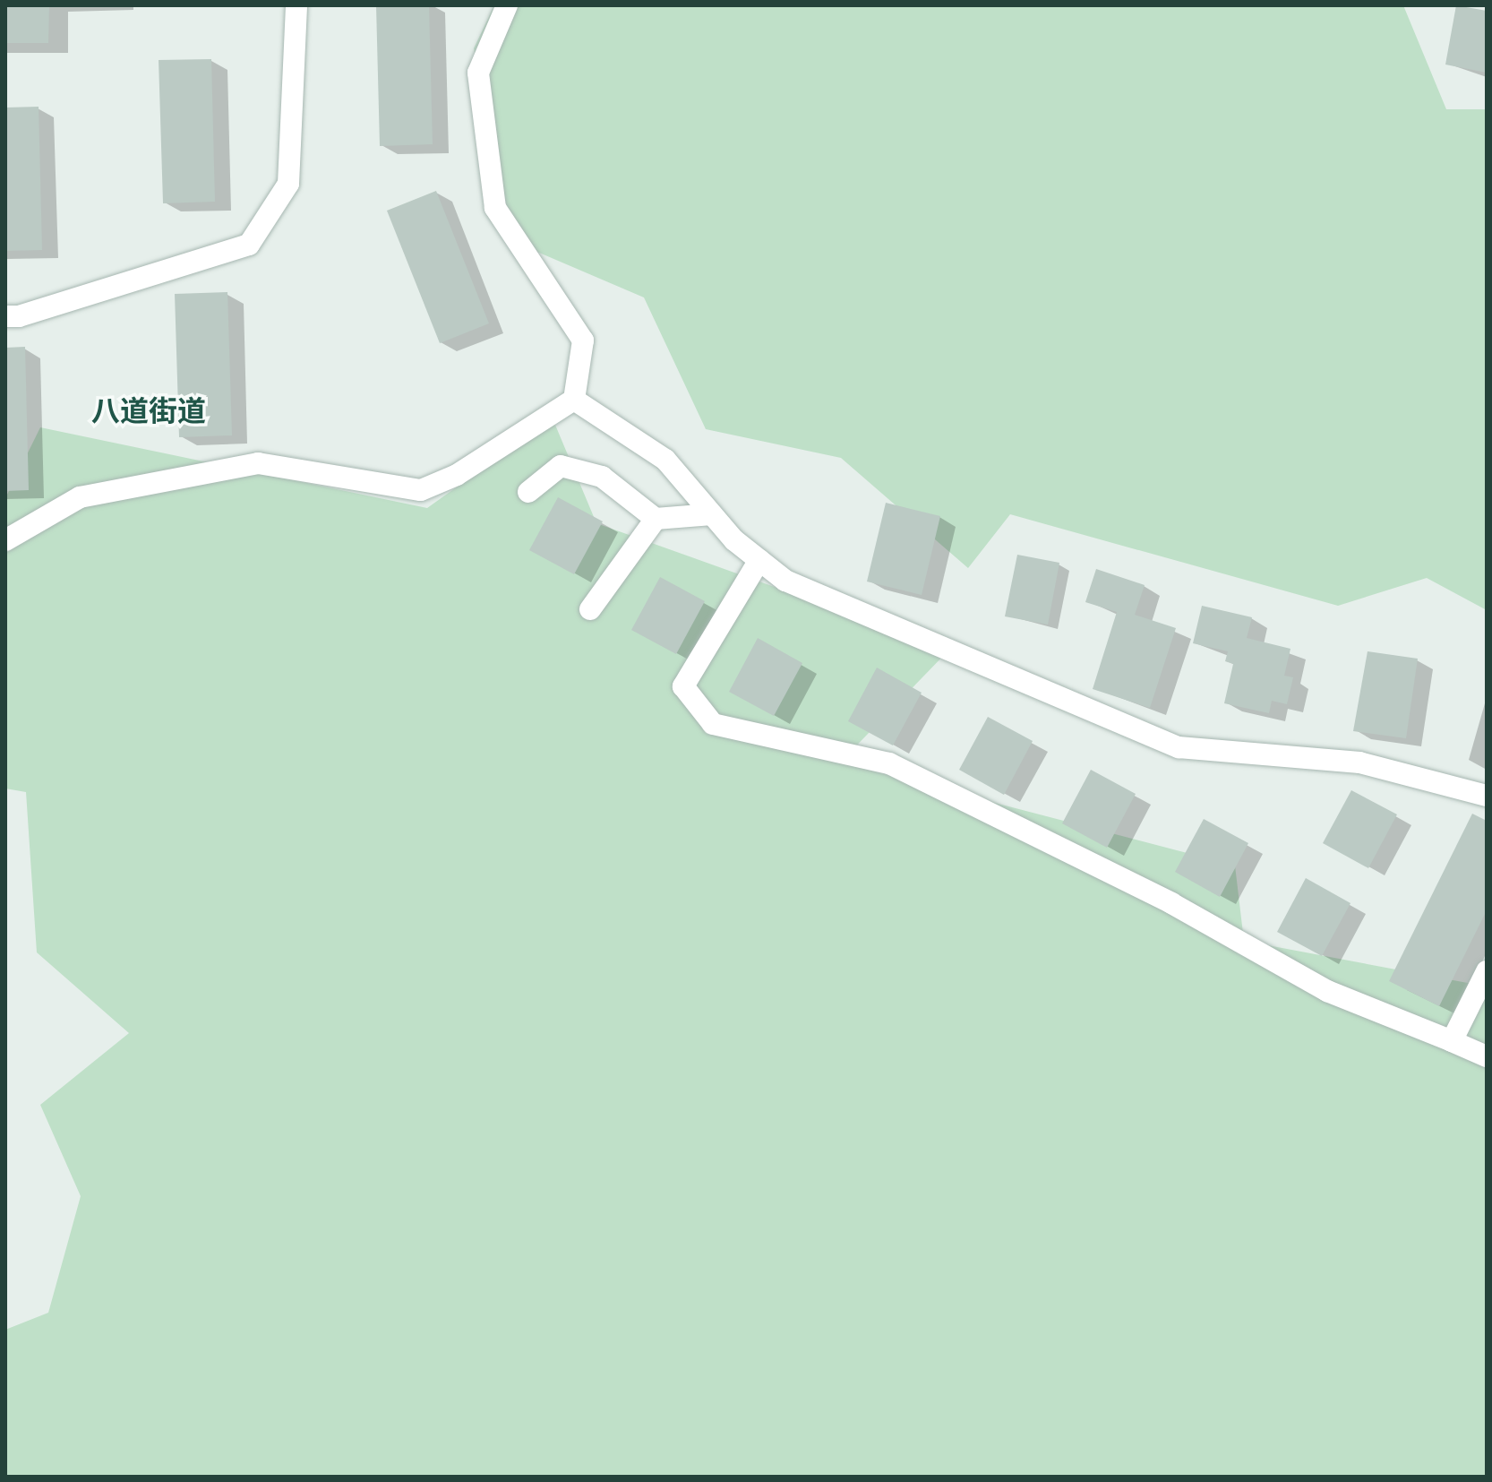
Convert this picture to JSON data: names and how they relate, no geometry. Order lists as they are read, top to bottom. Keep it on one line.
{"districts":["八道街道"]}
